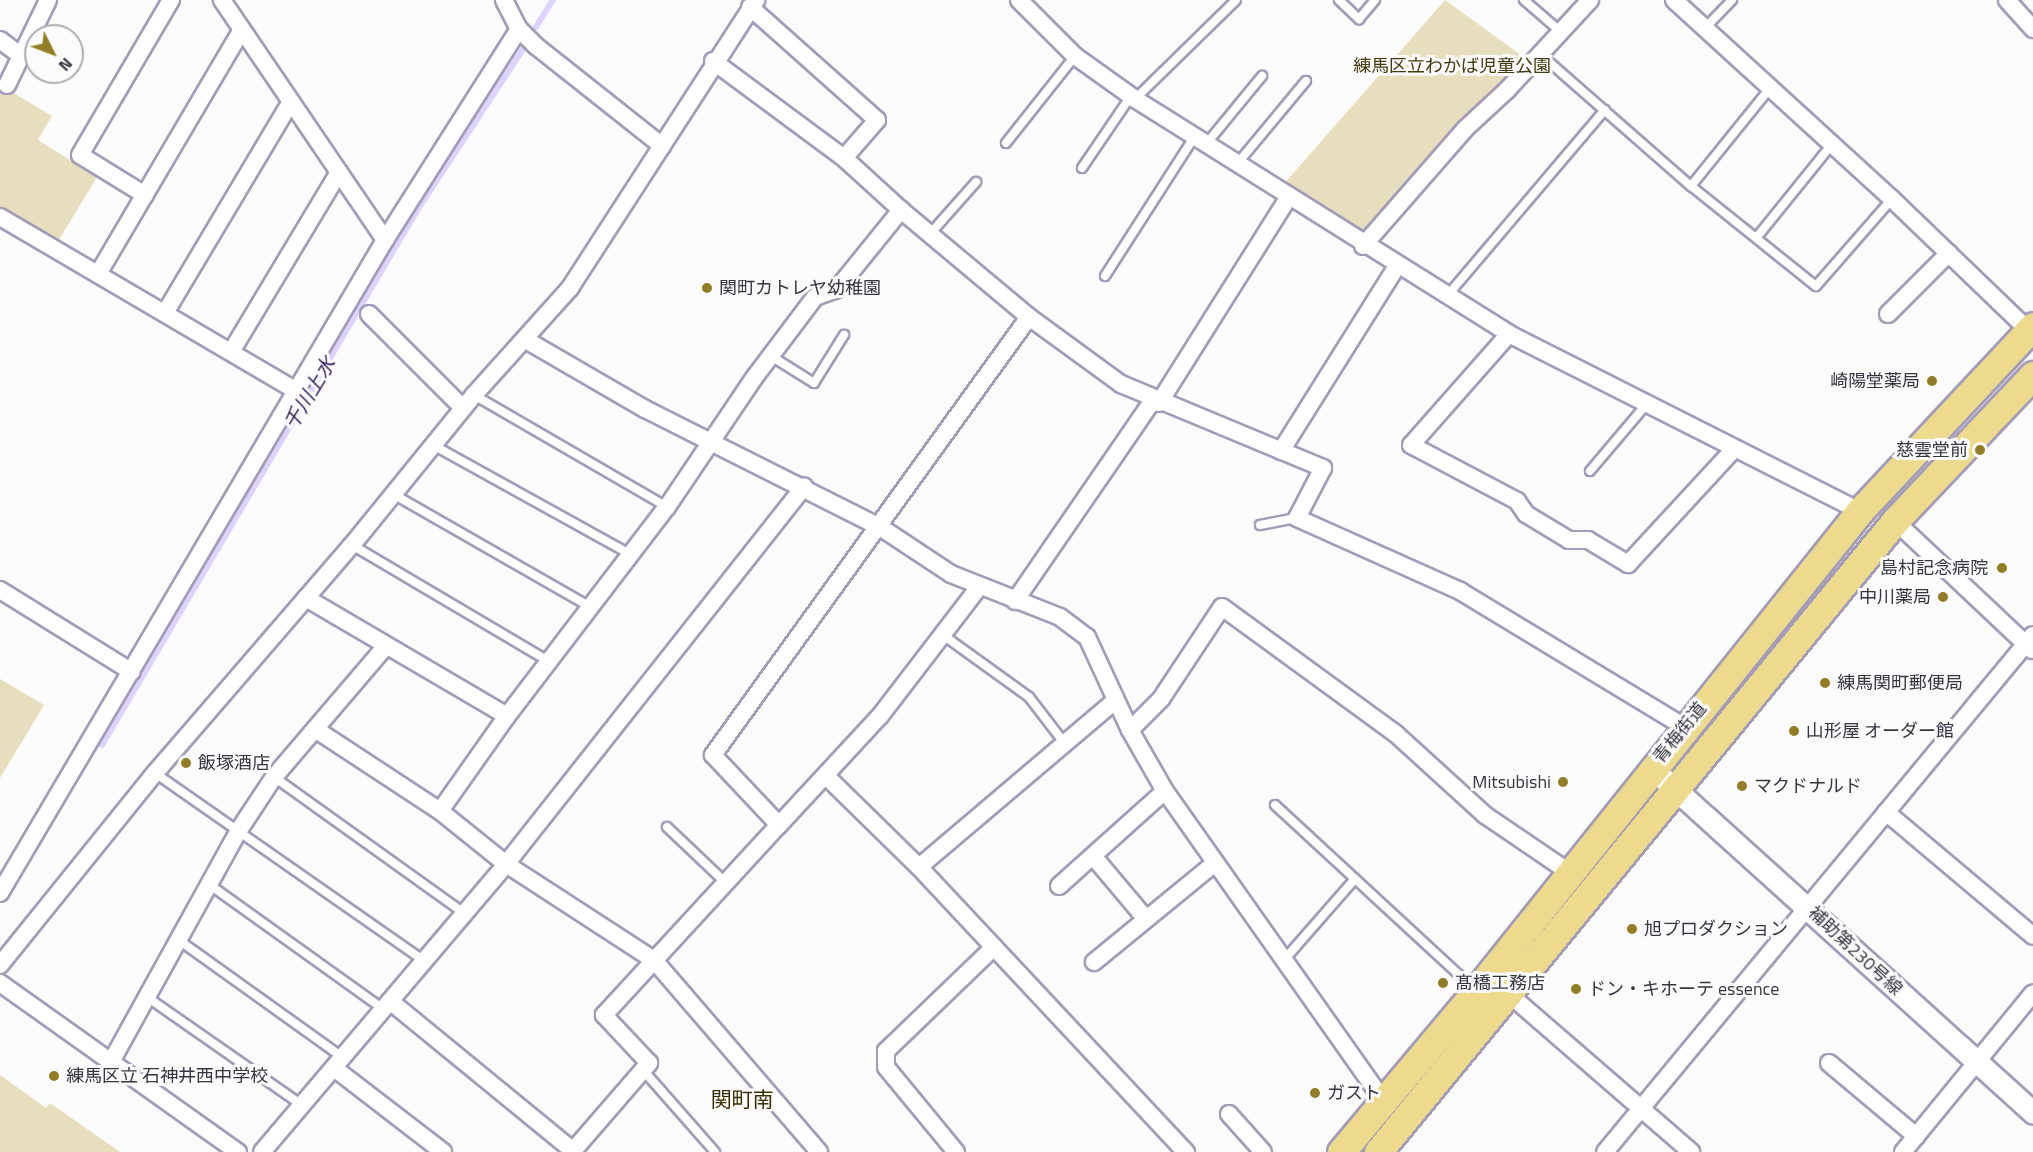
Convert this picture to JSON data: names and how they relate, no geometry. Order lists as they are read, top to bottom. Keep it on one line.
{"streets":{"main road":["青梅街道"],"street":["補助第230号線"]},"crossings":[["青梅街道","補助第230号線"]],"districts":["関町南"],"water":["千川上水"],"parks":["練馬区立わかば児童公園"],"places":["関町カトレヤ幼稚園","崎陽堂薬局","慈雲堂前","島村記念病院","中川薬局","練馬関町郵便局","山形屋 オーダー館","飯塚酒店","Mitsubishi","マクドナルド","旭プロダクション","髙橋工務店","ドン・キホーテ essence","練馬区立 石神井西中学校","ガスト"],"north":"bottom right"}
